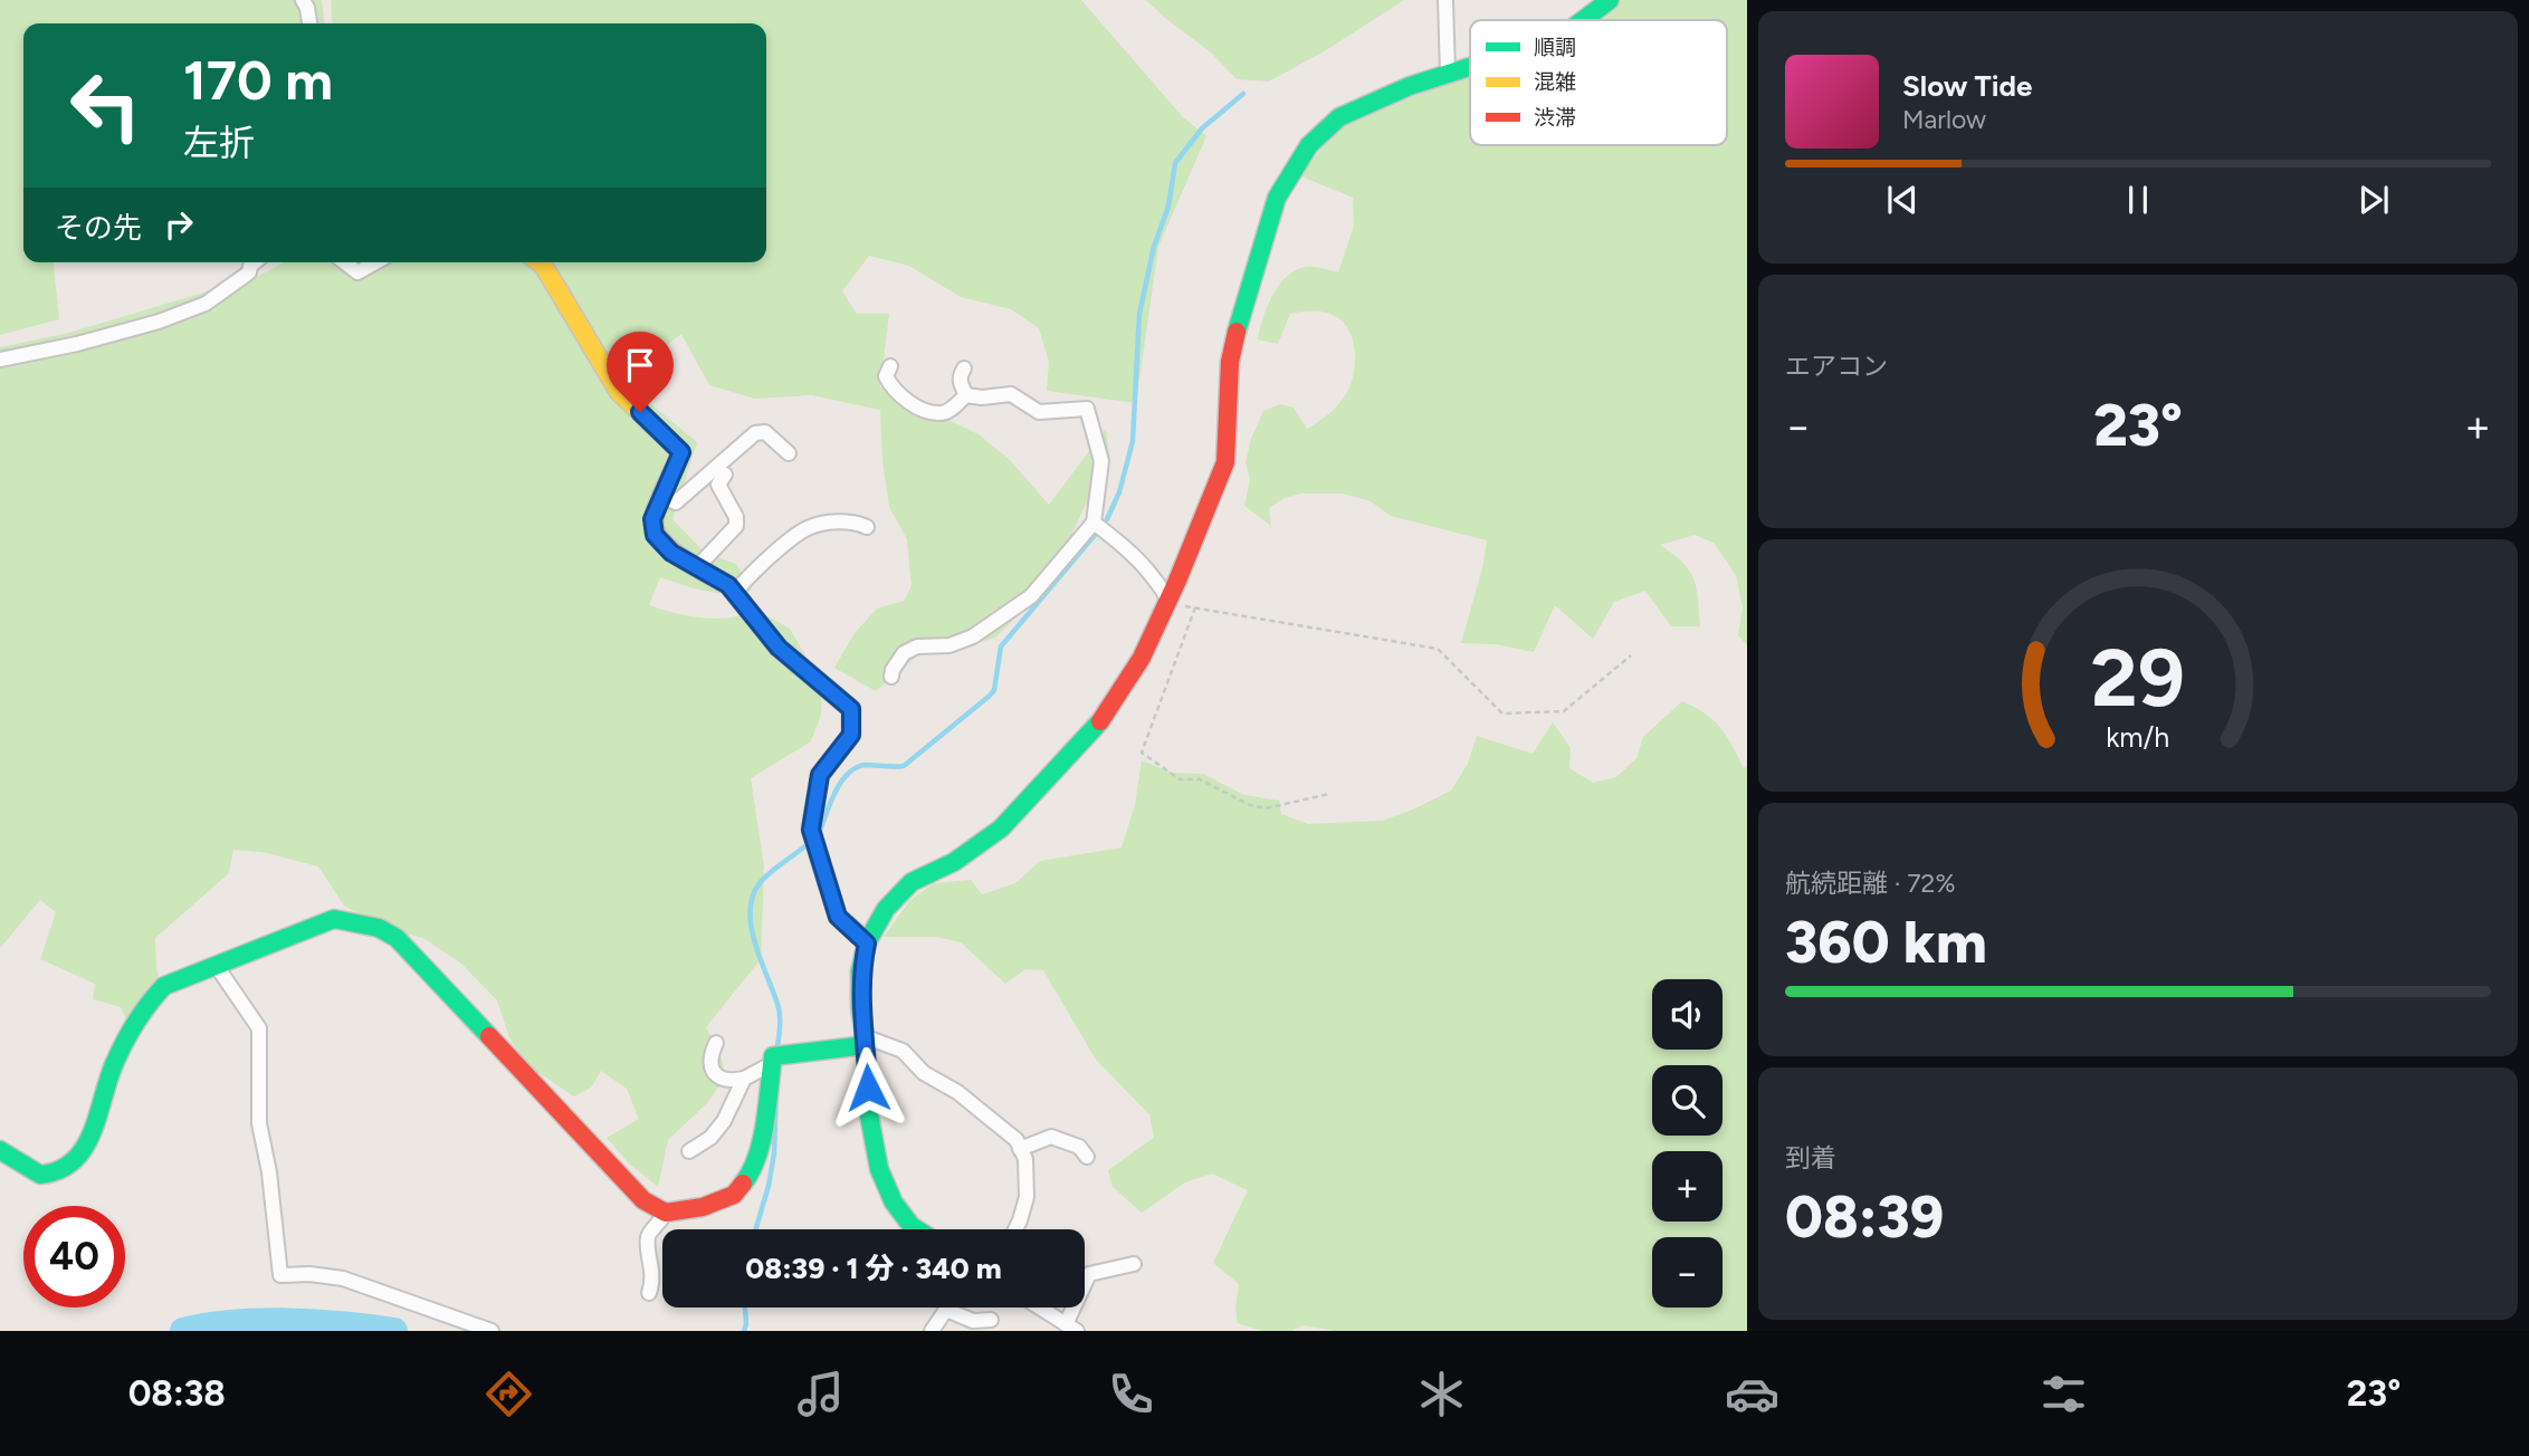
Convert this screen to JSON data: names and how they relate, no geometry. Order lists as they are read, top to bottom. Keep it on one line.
{"legend":["順調","混雑","渋滞"],"page":{"turn":["170 m","左折"],"song":["Slow Tide","Marlow"],"then":"その先","tile":["エアコン",["航続距離 · 72%","360 km"],["到着","08:39"]],"heat":["−","23°","+"],"map_buttons":["+","−"],"limit":"40","trip":"08:39 · 1 分 · 340 m","tabs":["08:38","23°"],"gauge":["29","km/h"]}}
